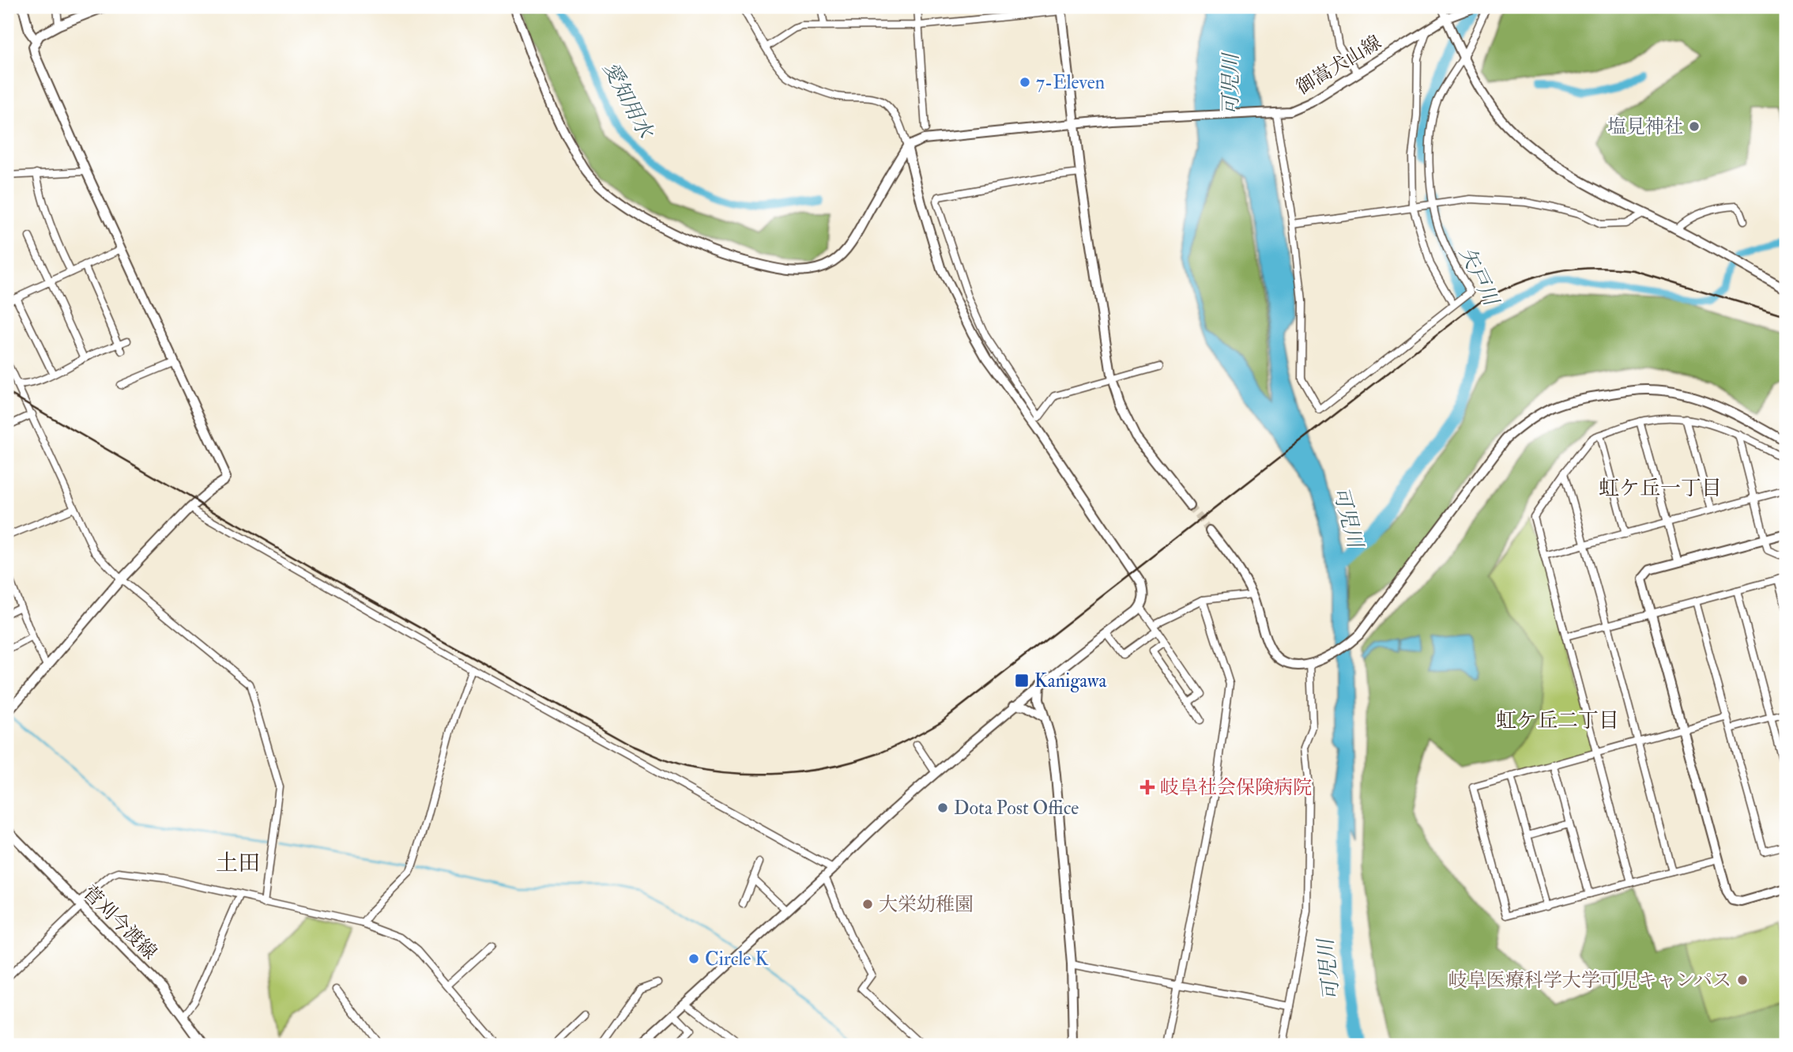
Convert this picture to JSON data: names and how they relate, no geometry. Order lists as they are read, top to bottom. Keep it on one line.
{"streets":{"street":["御嵩犬山線","菅刈今渡線"]},"districts":["虹ケ丘一丁目","虹ケ丘二丁目","土田"],"water":["可児川","愛知用水","矢戸川"],"places":{"other":["7-Eleven","塩見神社","Dota Post Office","大栄幼稚園","Circle K","岐阜医療科学大学可児キャンパス"],"transit":["Kanigawa"],"health":["岐阜社会保険病院"]}}
